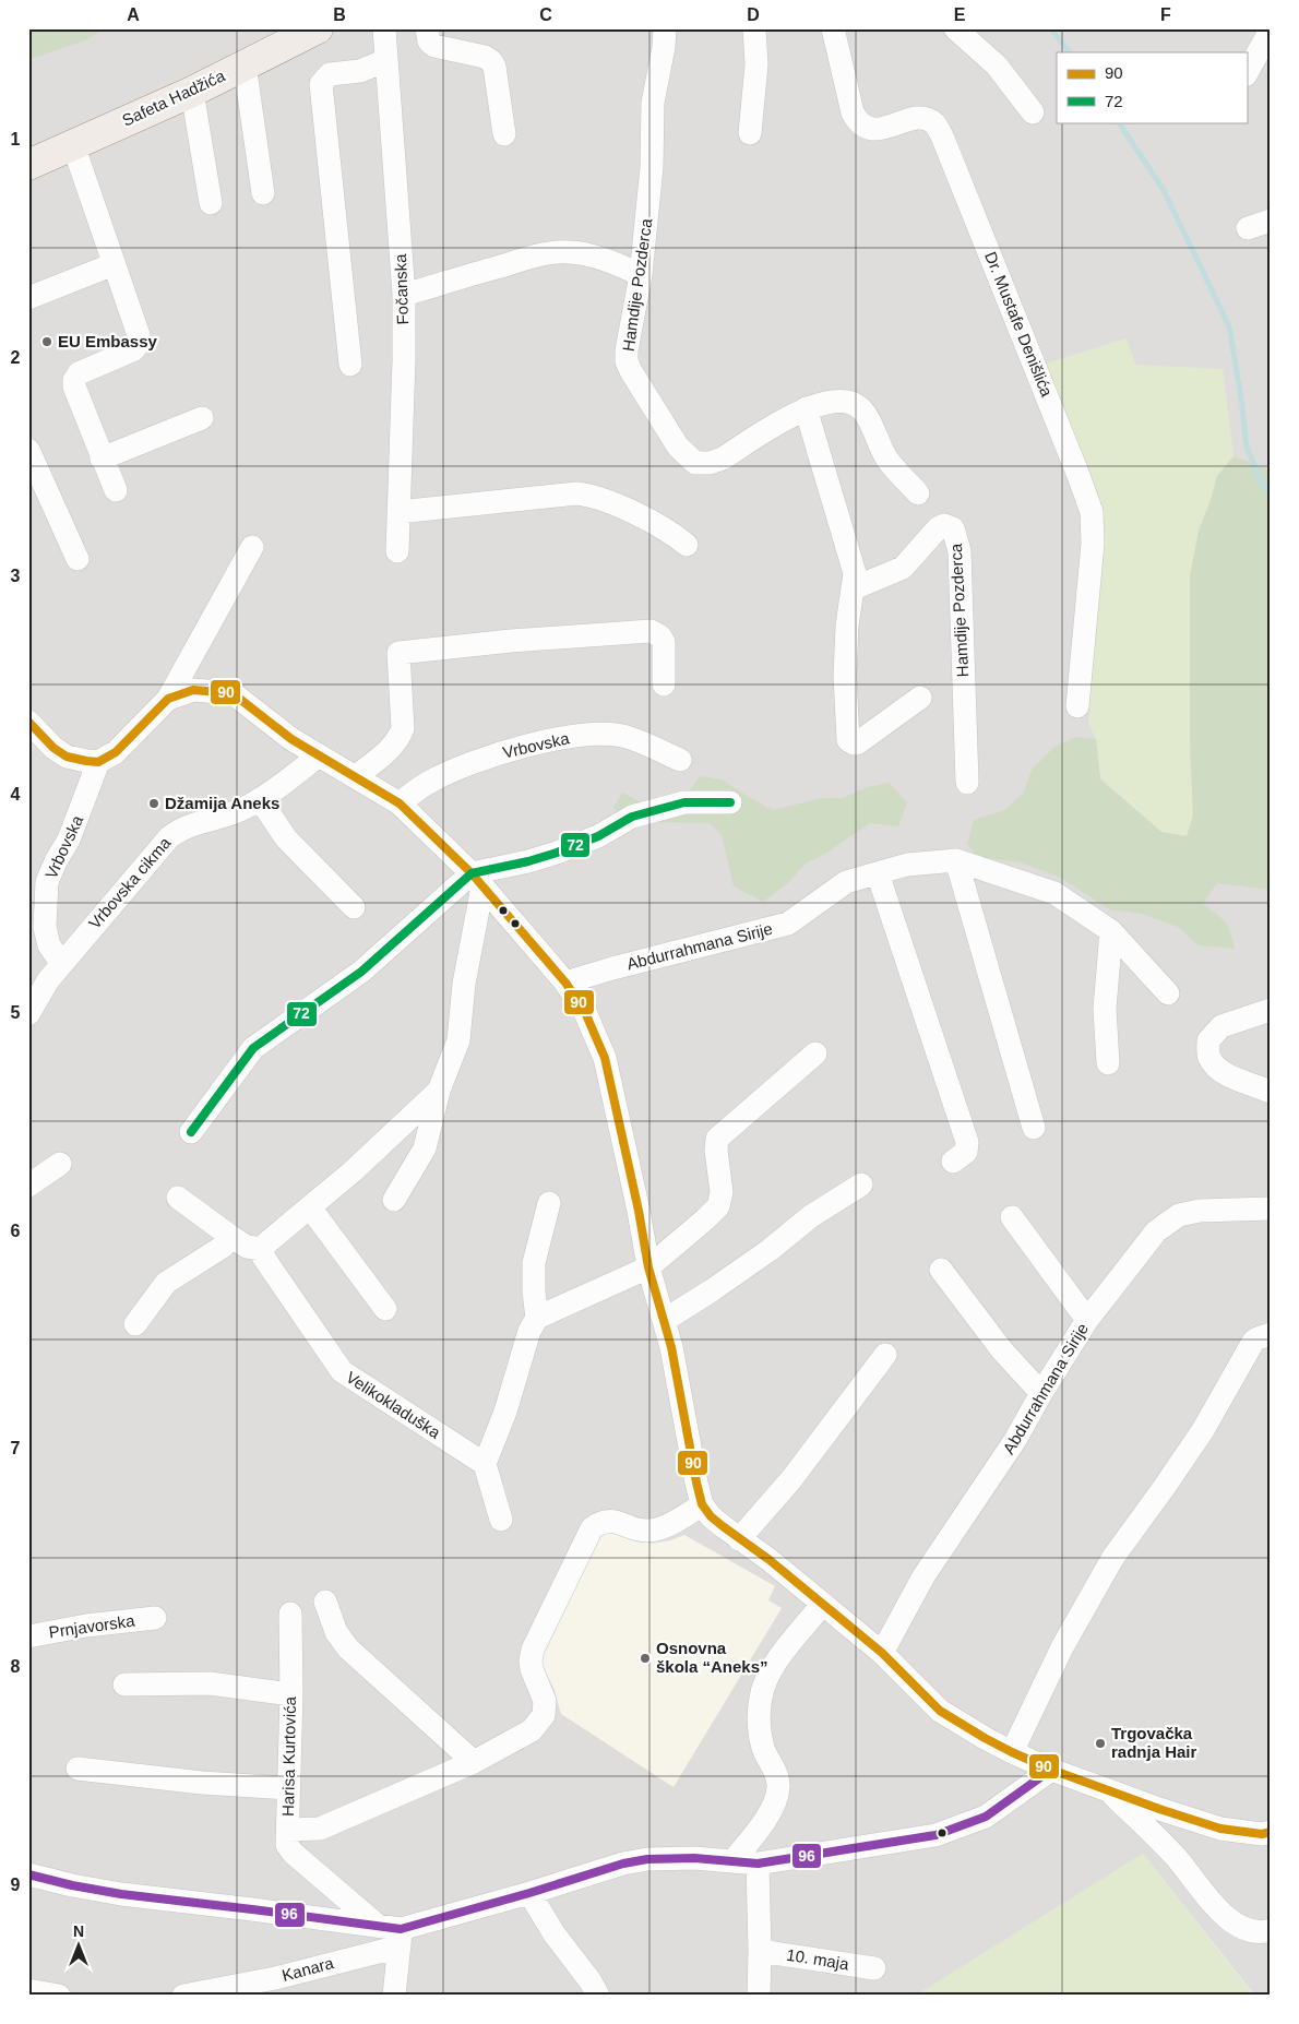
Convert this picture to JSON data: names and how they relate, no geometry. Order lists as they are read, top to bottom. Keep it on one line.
{"streets":{"main road":["Safeta Hadžića"],"street":["Hamdije Pozderca","Fočanska","Dr. Mustafe Denišlića","Vrbovska","Vrbovska cikma","Abdurrahmana Sirije","Velikokladuška","Prnjavorska","Harisa Kurtovića","10. maja","Kanara"]},"crossings":[["Vrbovska","Vrbovska cikma"]],"places":["EU Embassy","Džamija Aneks","Osnovna škola “Aneks”","Trgovačka radnja Hair"],"lines":["transit line 90","transit line 72","transit line 96"],"legend":["90","72"],"north":"top","grid":{"columns":["A","B","C","D","E","F"],"rows":["1","2","3","4","5","6","7","8","9"]}}
